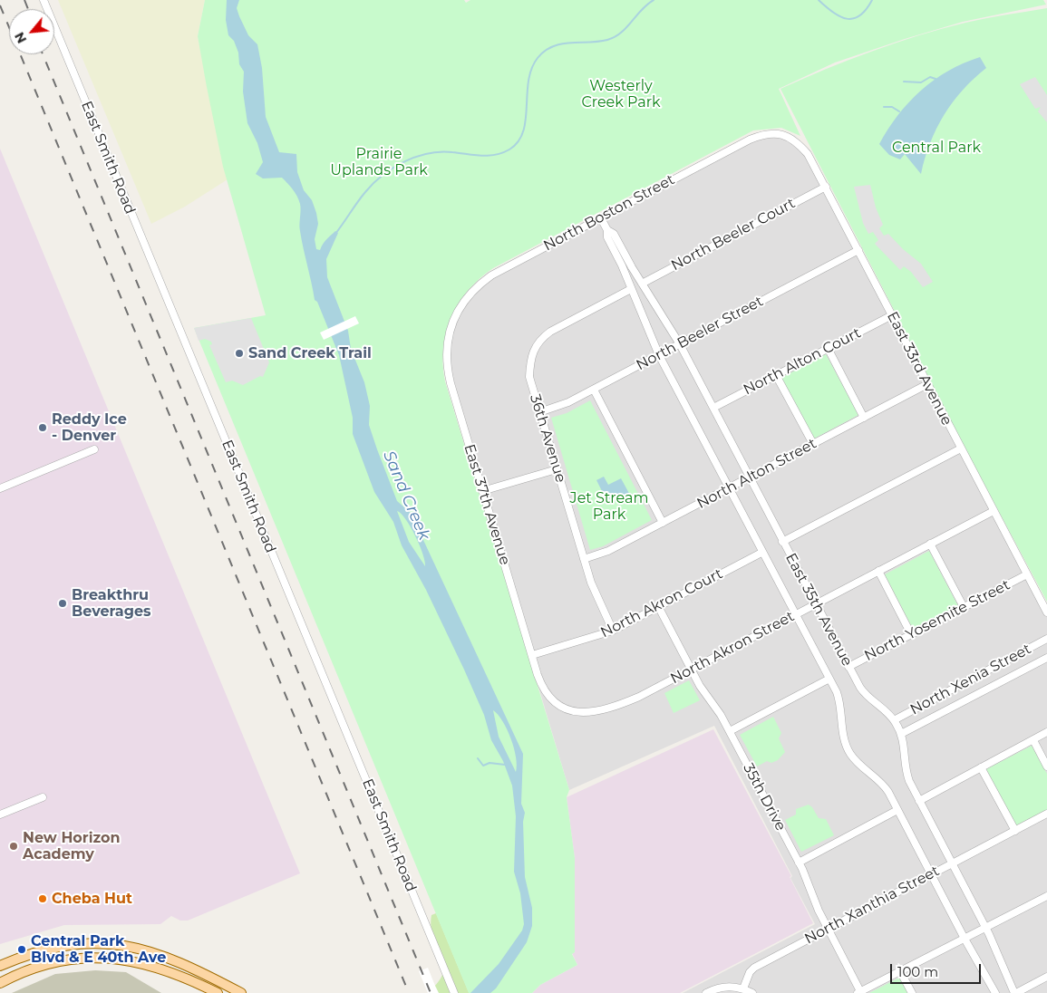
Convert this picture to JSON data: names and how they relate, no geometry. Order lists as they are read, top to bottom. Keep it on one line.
{"streets":{"street":["East Smith Road","North Boston Street","North Beeler Court","North Beeler Street","North Alton Court","East 33rd Avenue","36th Avenue","North Alton Street","East 37th Avenue","North Akron Court","East 35th Avenue","North Yosemite Street","North Akron Street","North Xenia Street","35th Drive","North Xanthia Street"]},"crossings":[["North Boston Street","East 33rd Avenue"],["North Boston Street","East 37th Avenue"],["North Boston Street","East 35th Avenue"],["North Beeler Court","East 33rd Avenue"],["North Beeler Court","East 35th Avenue"],["North Beeler Street","East 33rd Avenue"],["North Beeler Street","36th Avenue"],["North Beeler Street","East 35th Avenue"],["North Alton Court","East 33rd Avenue"],["North Alton Court","East 35th Avenue"],["East 33rd Avenue","North Alton Street"],["East 33rd Avenue","North Yosemite Street"],["East 33rd Avenue","North Akron Street"],["36th Avenue","North Alton Street"],["36th Avenue","North Akron Court"],["36th Avenue","East 35th Avenue"],["North Alton Street","East 35th Avenue"],["East 37th Avenue","North Akron Court"],["East 37th Avenue","North Akron Street"],["North Akron Court","East 35th Avenue"],["North Akron Court","35th Drive"],["East 35th Avenue","North Yosemite Street"],["East 35th Avenue","North Akron Street"],["East 35th Avenue","North Xenia Street"],["East 35th Avenue","North Xanthia Street"],["North Akron Street","35th Drive"],["35th Drive","North Xanthia Street"]],"water":["Sand Creek"],"parks":["Westerly Creek Park","Central Park","Prairie Uplands Park","Jet Stream Park"],"places":["Sand Creek Trail","Reddy Ice - Denver","Breakthru Beverages","New Horizon Academy","Cheba Hut","Central Park Blvd & E 40th Ave"],"scale_bar":"100 m","north":"bottom left"}
